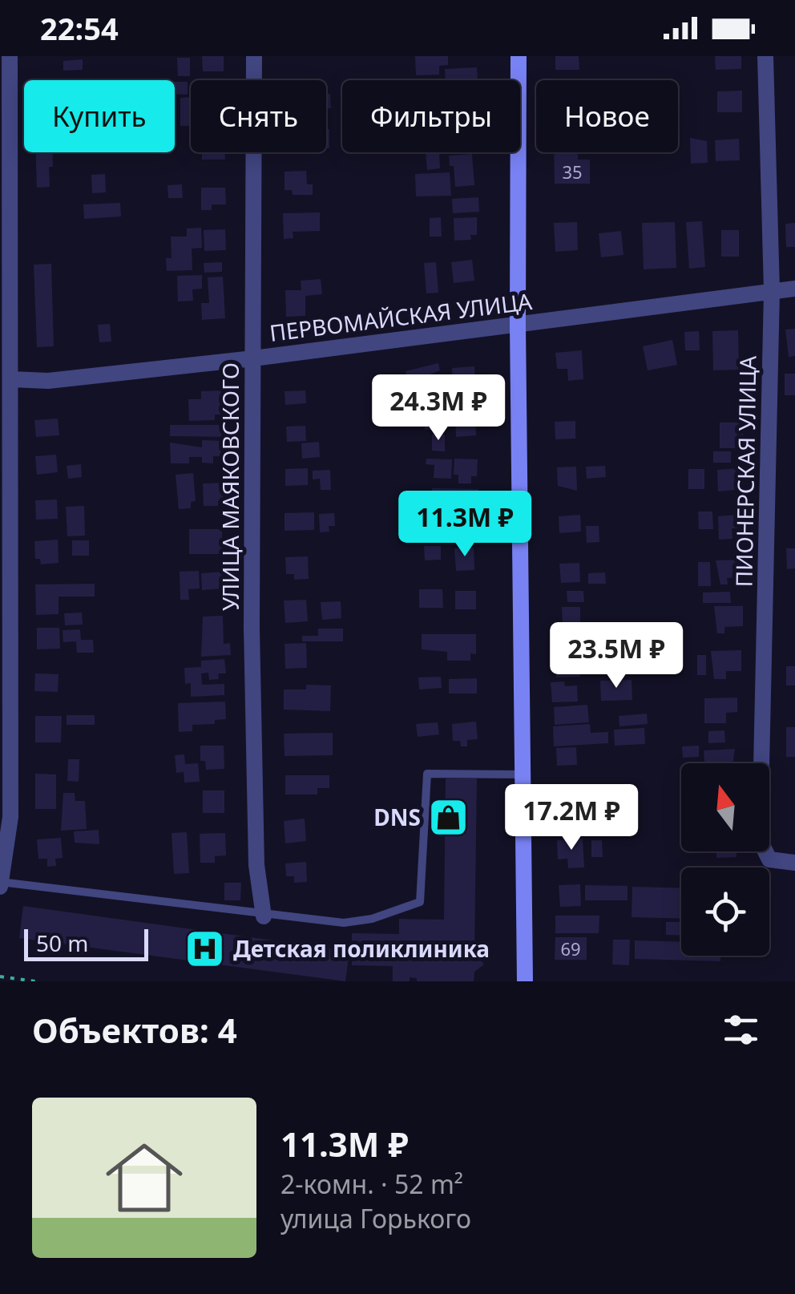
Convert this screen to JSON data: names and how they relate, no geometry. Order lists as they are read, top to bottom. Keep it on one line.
{"streets":{"street":["ПЕРВОМАЙСКАЯ УЛИЦА","ПИОНЕРСКАЯ УЛИЦА","УЛИЦА МАЯКОВСКОГО"]},"crossings":[["ПЕРВОМАЙСКАЯ УЛИЦА","ПИОНЕРСКАЯ УЛИЦА"],["ПЕРВОМАЙСКАЯ УЛИЦА","УЛИЦА МАЯКОВСКОГО"]],"places":{"shop":["DNS"],"hospital":["Детская поликлиника"]},"house_numbers":["35","69"],"scale_bar":"50 m","north":"top","page":{"status":"22:54","chip":["Купить","Снять","Фильтры","Новое"],"price":["24.3M ₽","11.3M ₽","23.5M ₽","17.2M ₽"],"scale":"50 m","heading":"Объектов: 4","list":[{"name":"11.3M ₽","note":"2-комн. · 52 m² · улица Горького"}]}}
